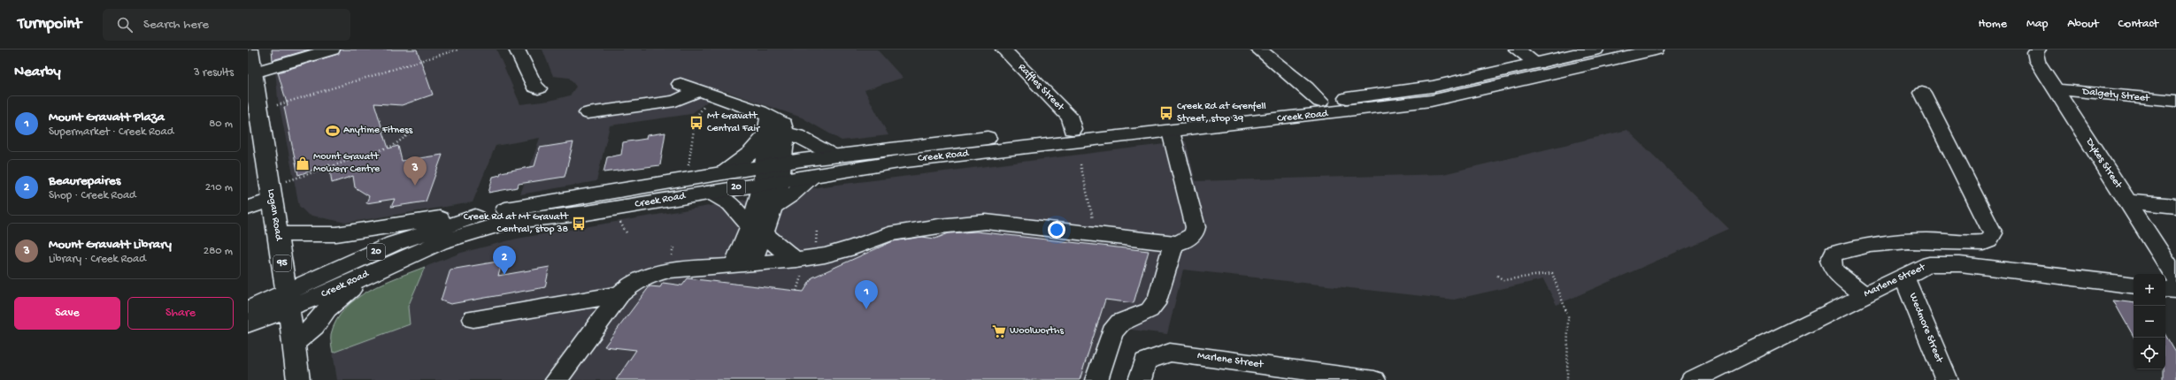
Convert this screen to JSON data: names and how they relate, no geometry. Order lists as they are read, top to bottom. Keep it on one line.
{"streets":{"main road":["Raffles Street","Dalgety Street","Creek Road","Dykes Street","20","Logan Road","95","Marlene Street","Wedmore Street"]},"crossings":[["Raffles Street","Creek Road"],["Dalgety Street","Dykes Street"],["Creek Road","Logan Road"],["Marlene Street","Wedmore Street"]],"places":{"bus stop":["Creek Rd at Grenfell Street, stop 39","Mt Gravatt Central Fair","Creek Rd at Mt Gravatt Central, stop 38"],"sports":["Anytime Fitness"],"shop":["Mount Gravatt Mowerr Centre"],"supermarket":["Woolworths"]},"page":{"header":"Turnpoint","search":"Search here","nav":["Home","Map","About","Contact"],"heading":["Nearby","3 results"],"list":[{"mark":"1","name":"Mount Gravatt Plaza","note":"Supermarket · Creek Road","value":"80 m"},{"mark":"2","name":"Beaurepaires","note":"Shop · Creek Road","value":"210 m"},{"mark":"3","name":"Mount Gravatt Library","note":"Library · Creek Road","value":"280 m"}],"pins":["3","2","1"],"map_buttons":["+","−"],"buttons":["Save","Share"]}}
